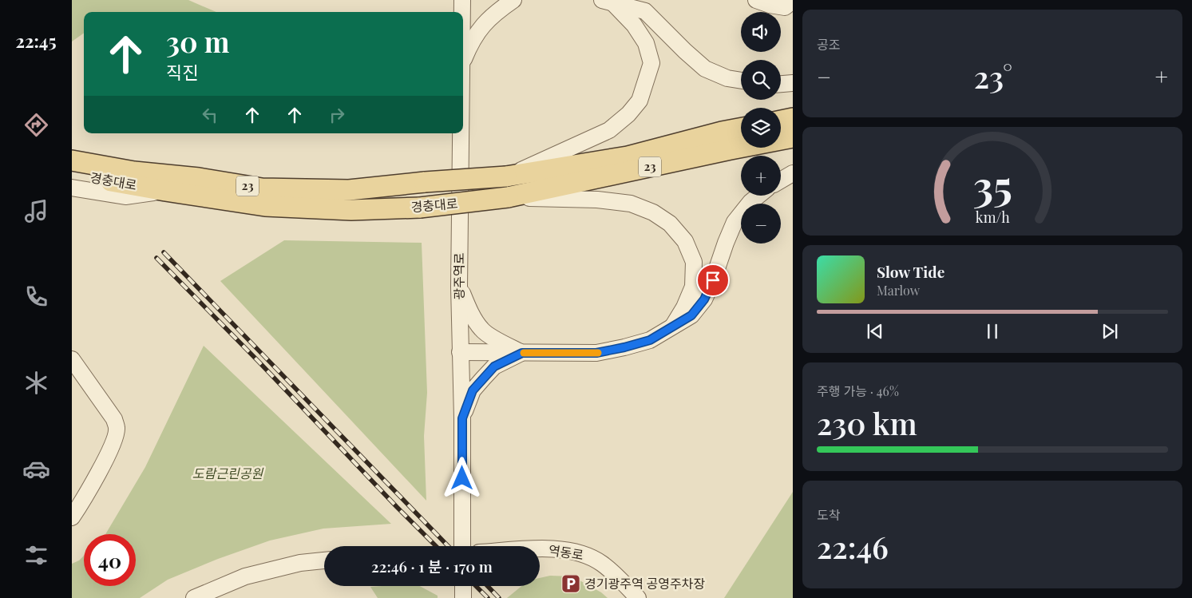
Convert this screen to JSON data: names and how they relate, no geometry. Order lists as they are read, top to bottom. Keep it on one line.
{"streets":{"main road":["23","경충대로"],"street":["광주역로","역동로"]},"parks":["도람근린공원"],"places":{"parking":["경기광주역 공영주차장"]},"page":{"tabs":"22:45","tile":["공조",["주행 가능 · 46%","230 km"],["도착","22:46"]],"map_buttons":["+","−"],"turn":["30 m","직진"],"heat":["−","23°","+"],"song":["Slow Tide","Marlow"],"limit":"40","trip":"22:46 · 1 분 · 170 m","gauge":["35","km/h"]}}
